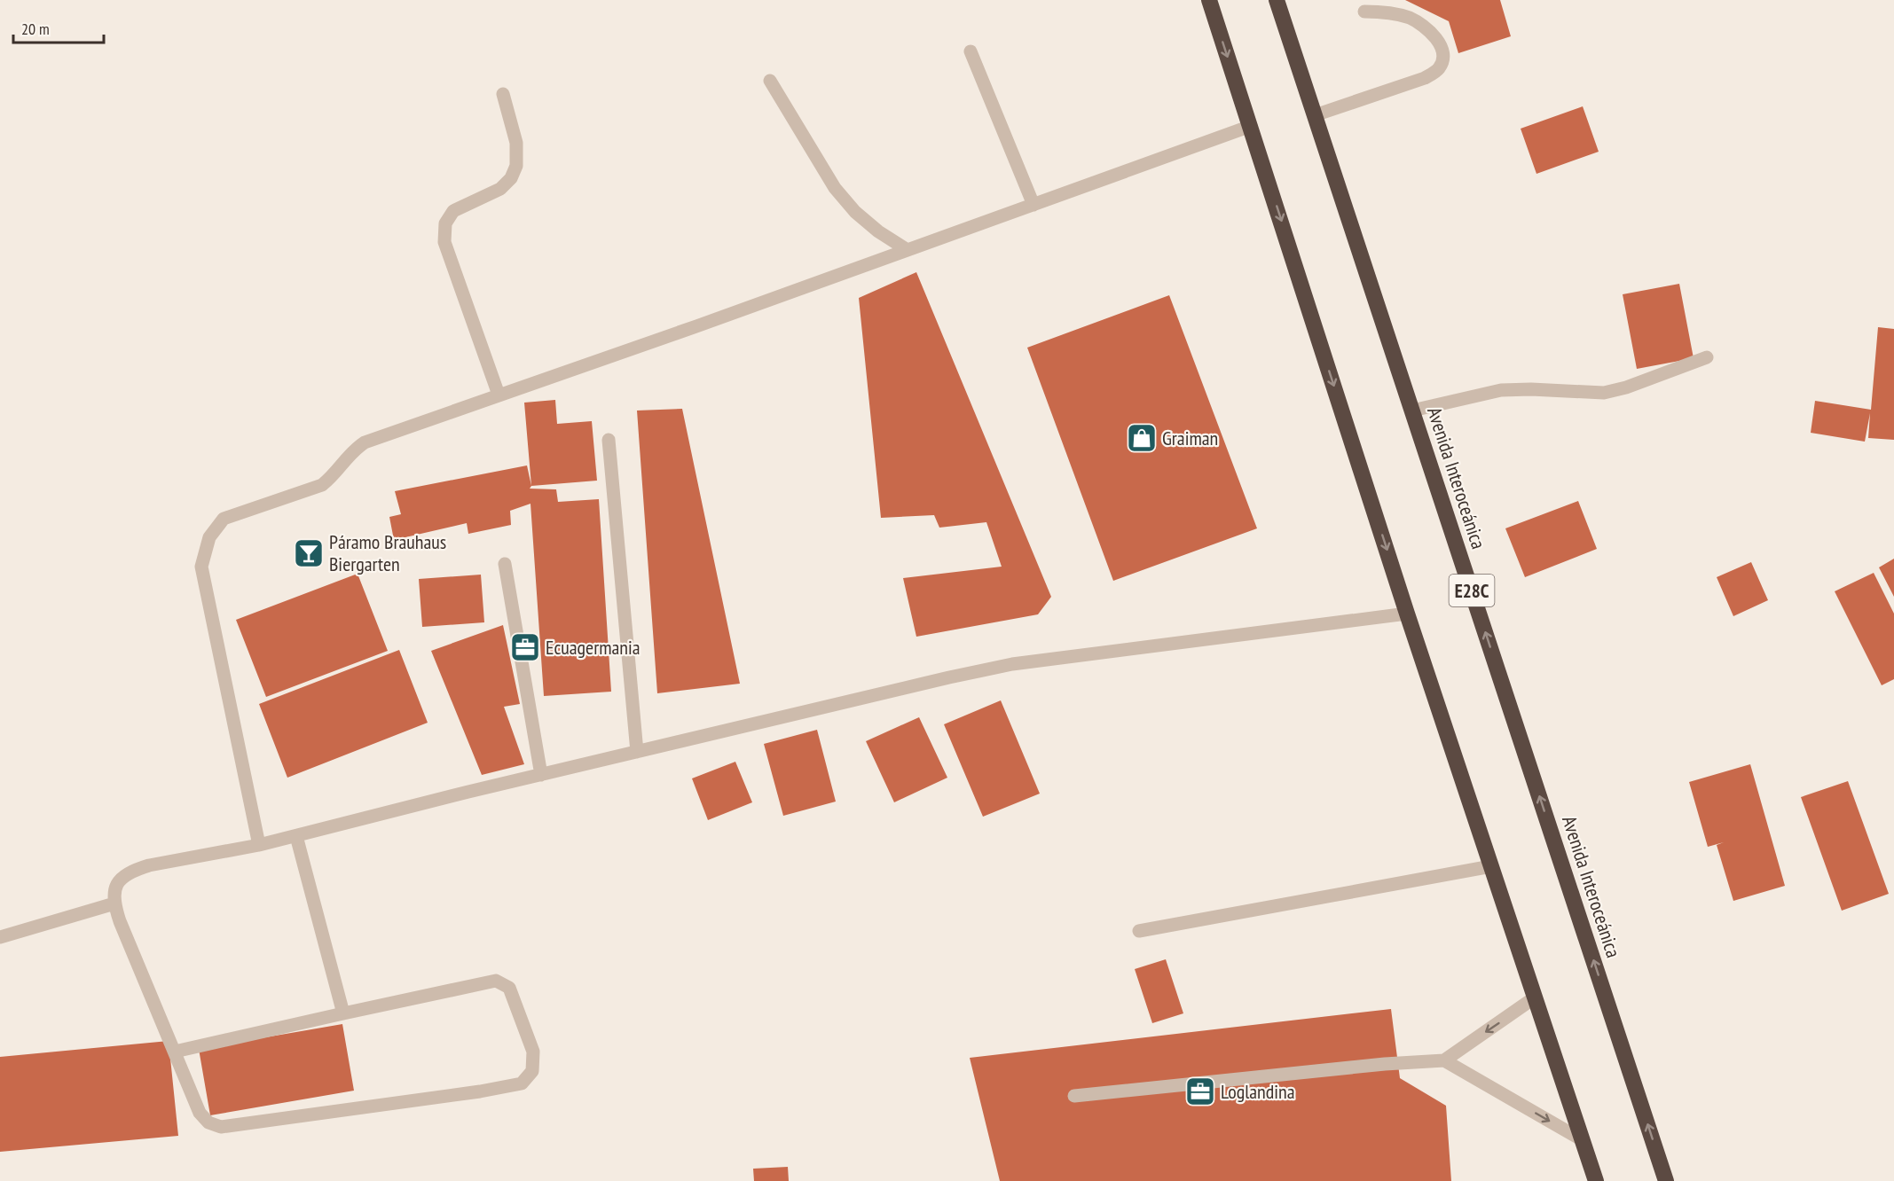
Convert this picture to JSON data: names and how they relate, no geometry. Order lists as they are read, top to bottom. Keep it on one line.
{"streets":{"highway":["Avenida Interoceánica","E28C"]},"places":{"shop":["Graiman"],"bar":["Páramo Brauhaus Biergarten"],"office":["Ecuagermania","Loglandina"]},"scale_bar":"20 m"}
